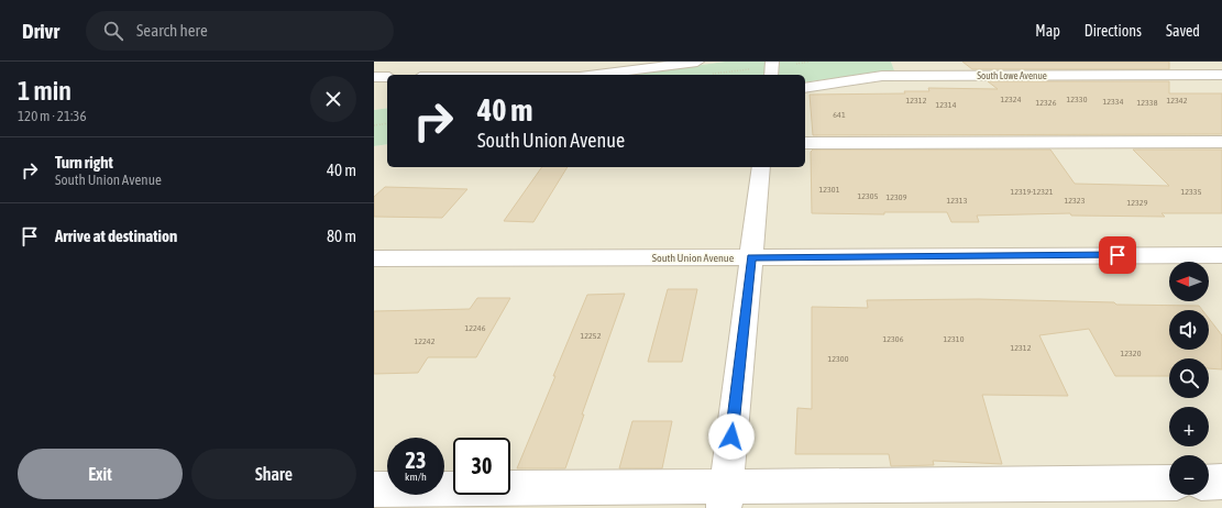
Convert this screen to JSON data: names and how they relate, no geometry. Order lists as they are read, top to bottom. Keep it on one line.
{"streets":{"street":["South Lowe Avenue","South Union Avenue"]},"house_numbers":["12324","12330","12312","12342","12334","12326","12338","12314","641","12301","12319-12321","12335","12305","12309","12313","12323","12329","12246","12252","12306","12310","12242","12312","12320","12300"],"north":"left","page":{"header":"Drivr","search":"Search here","nav":["Map","Directions","Saved"],"heading":["1 min","120 m · 21:36"],"turn":["40 m","South Union Avenue"],"list":[{"name":"Turn right","note":"South Union Avenue","value":"40 m"},{"name":"Arrive at destination","value":"80 m"}],"map_buttons":["+","−"],"speed":"23 km/h","limit":"30","buttons":["Exit","Share"]}}
